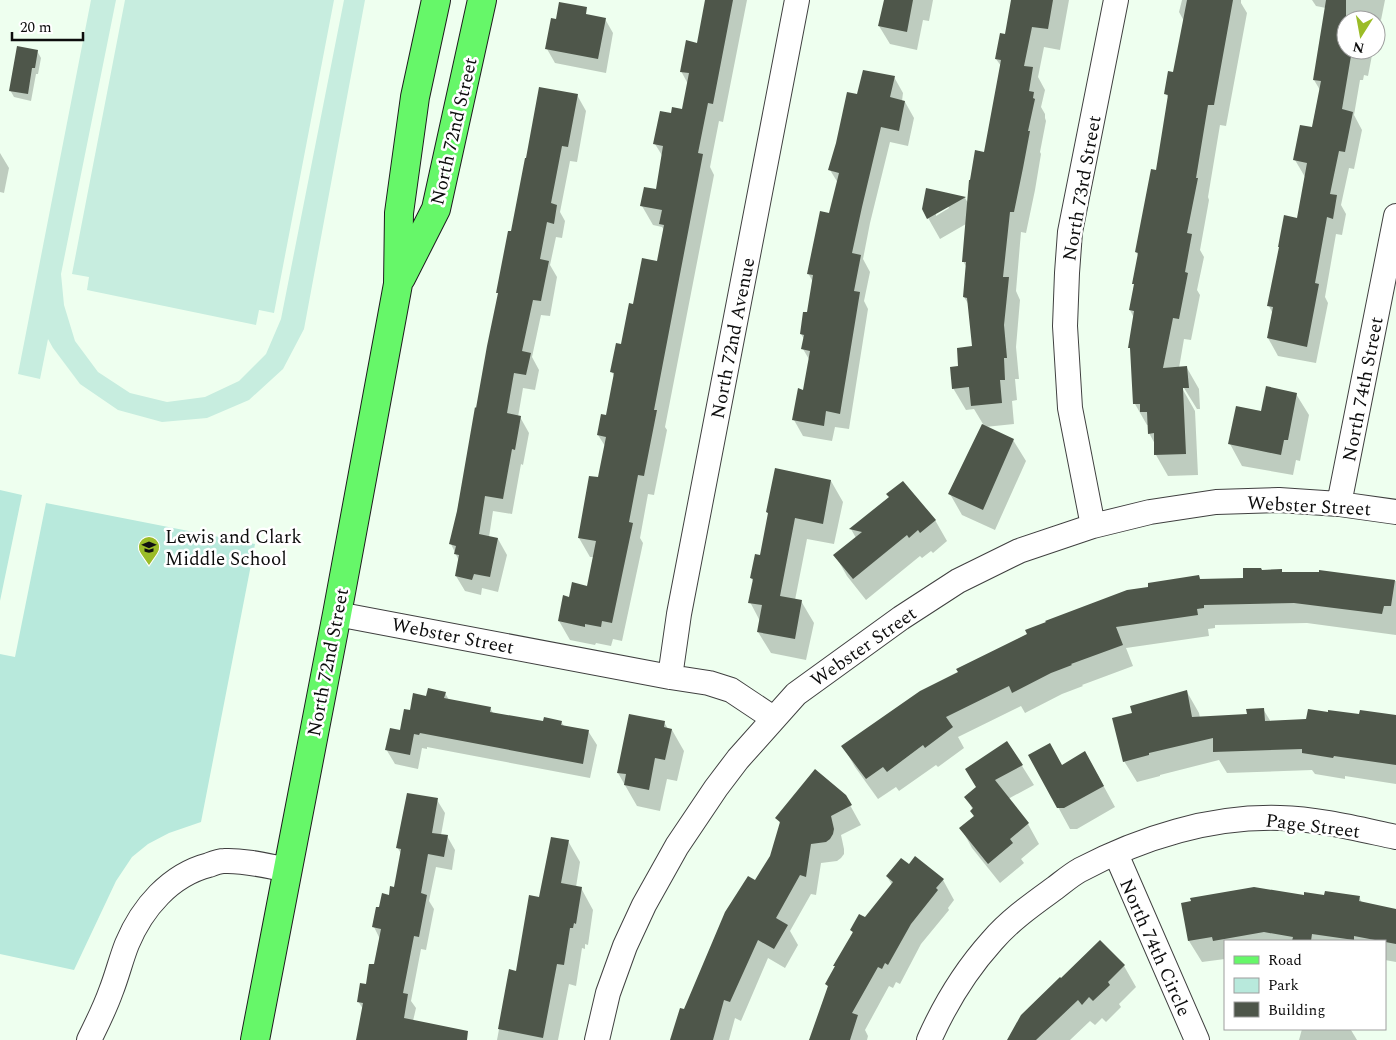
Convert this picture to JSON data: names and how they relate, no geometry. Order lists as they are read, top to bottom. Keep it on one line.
{"streets":{"main road":["North 72nd Street"],"street":["North 73rd Street","North 72nd Avenue","North 74th Street","Webster Street","Page Street","North 74th Circle"]},"crossings":[["North 72nd Street","Webster Street"],["North 73rd Street","Webster Street"],["North 72nd Avenue","Webster Street"],["North 74th Street","Webster Street"],["Page Street","North 74th Circle"]],"places":{"school or university":["Lewis and Clark Middle School"]},"legend":["Road","Park","Building"],"scale_bar":"20 m","north":"bottom"}
